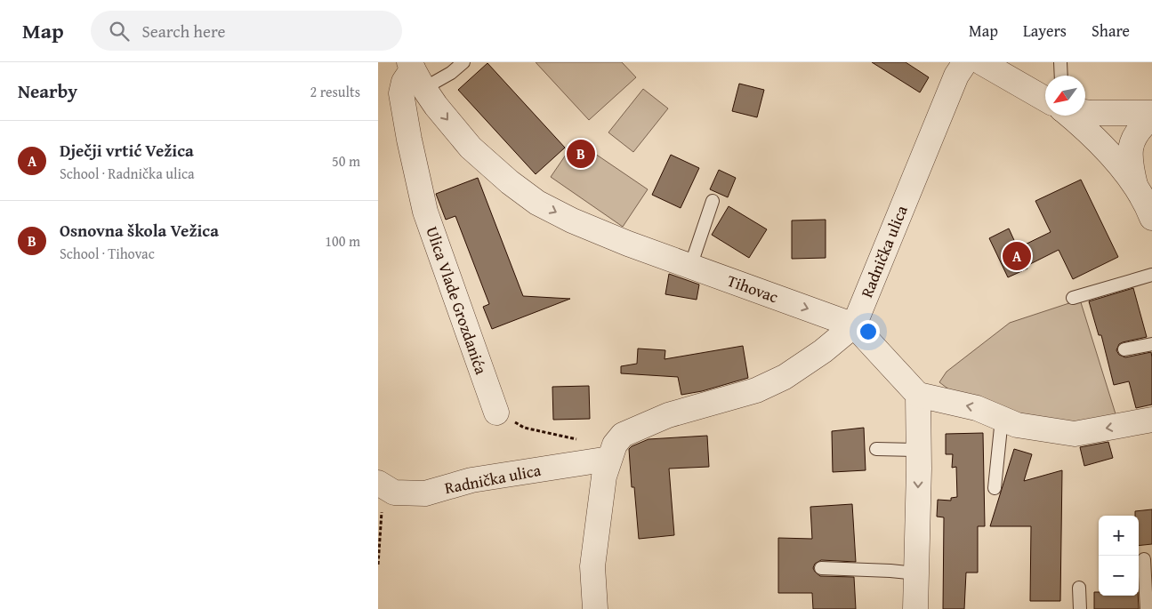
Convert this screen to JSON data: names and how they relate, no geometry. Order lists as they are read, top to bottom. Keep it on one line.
{"streets":{"street":["Radnička ulica","Tihovac","Ulica Vlade Grozdanića"]},"crossings":[["Radnička ulica","Tihovac"],["Tihovac","Ulica Vlade Grozdanića"]],"one_way":["Tihovac"],"north":"bottom left","page":{"header":"Map","search":"Search here","nav":["Map","Layers","Share"],"heading":["Nearby","2 results"],"list":[{"mark":"A","name":"Dječji vrtić Vežica","note":"School · Radnička ulica","value":"50 m"},{"mark":"B","name":"Osnovna škola Vežica","note":"School · Tihovac","value":"100 m"}],"pins":["B","A"],"map_buttons":["+","−"]}}
